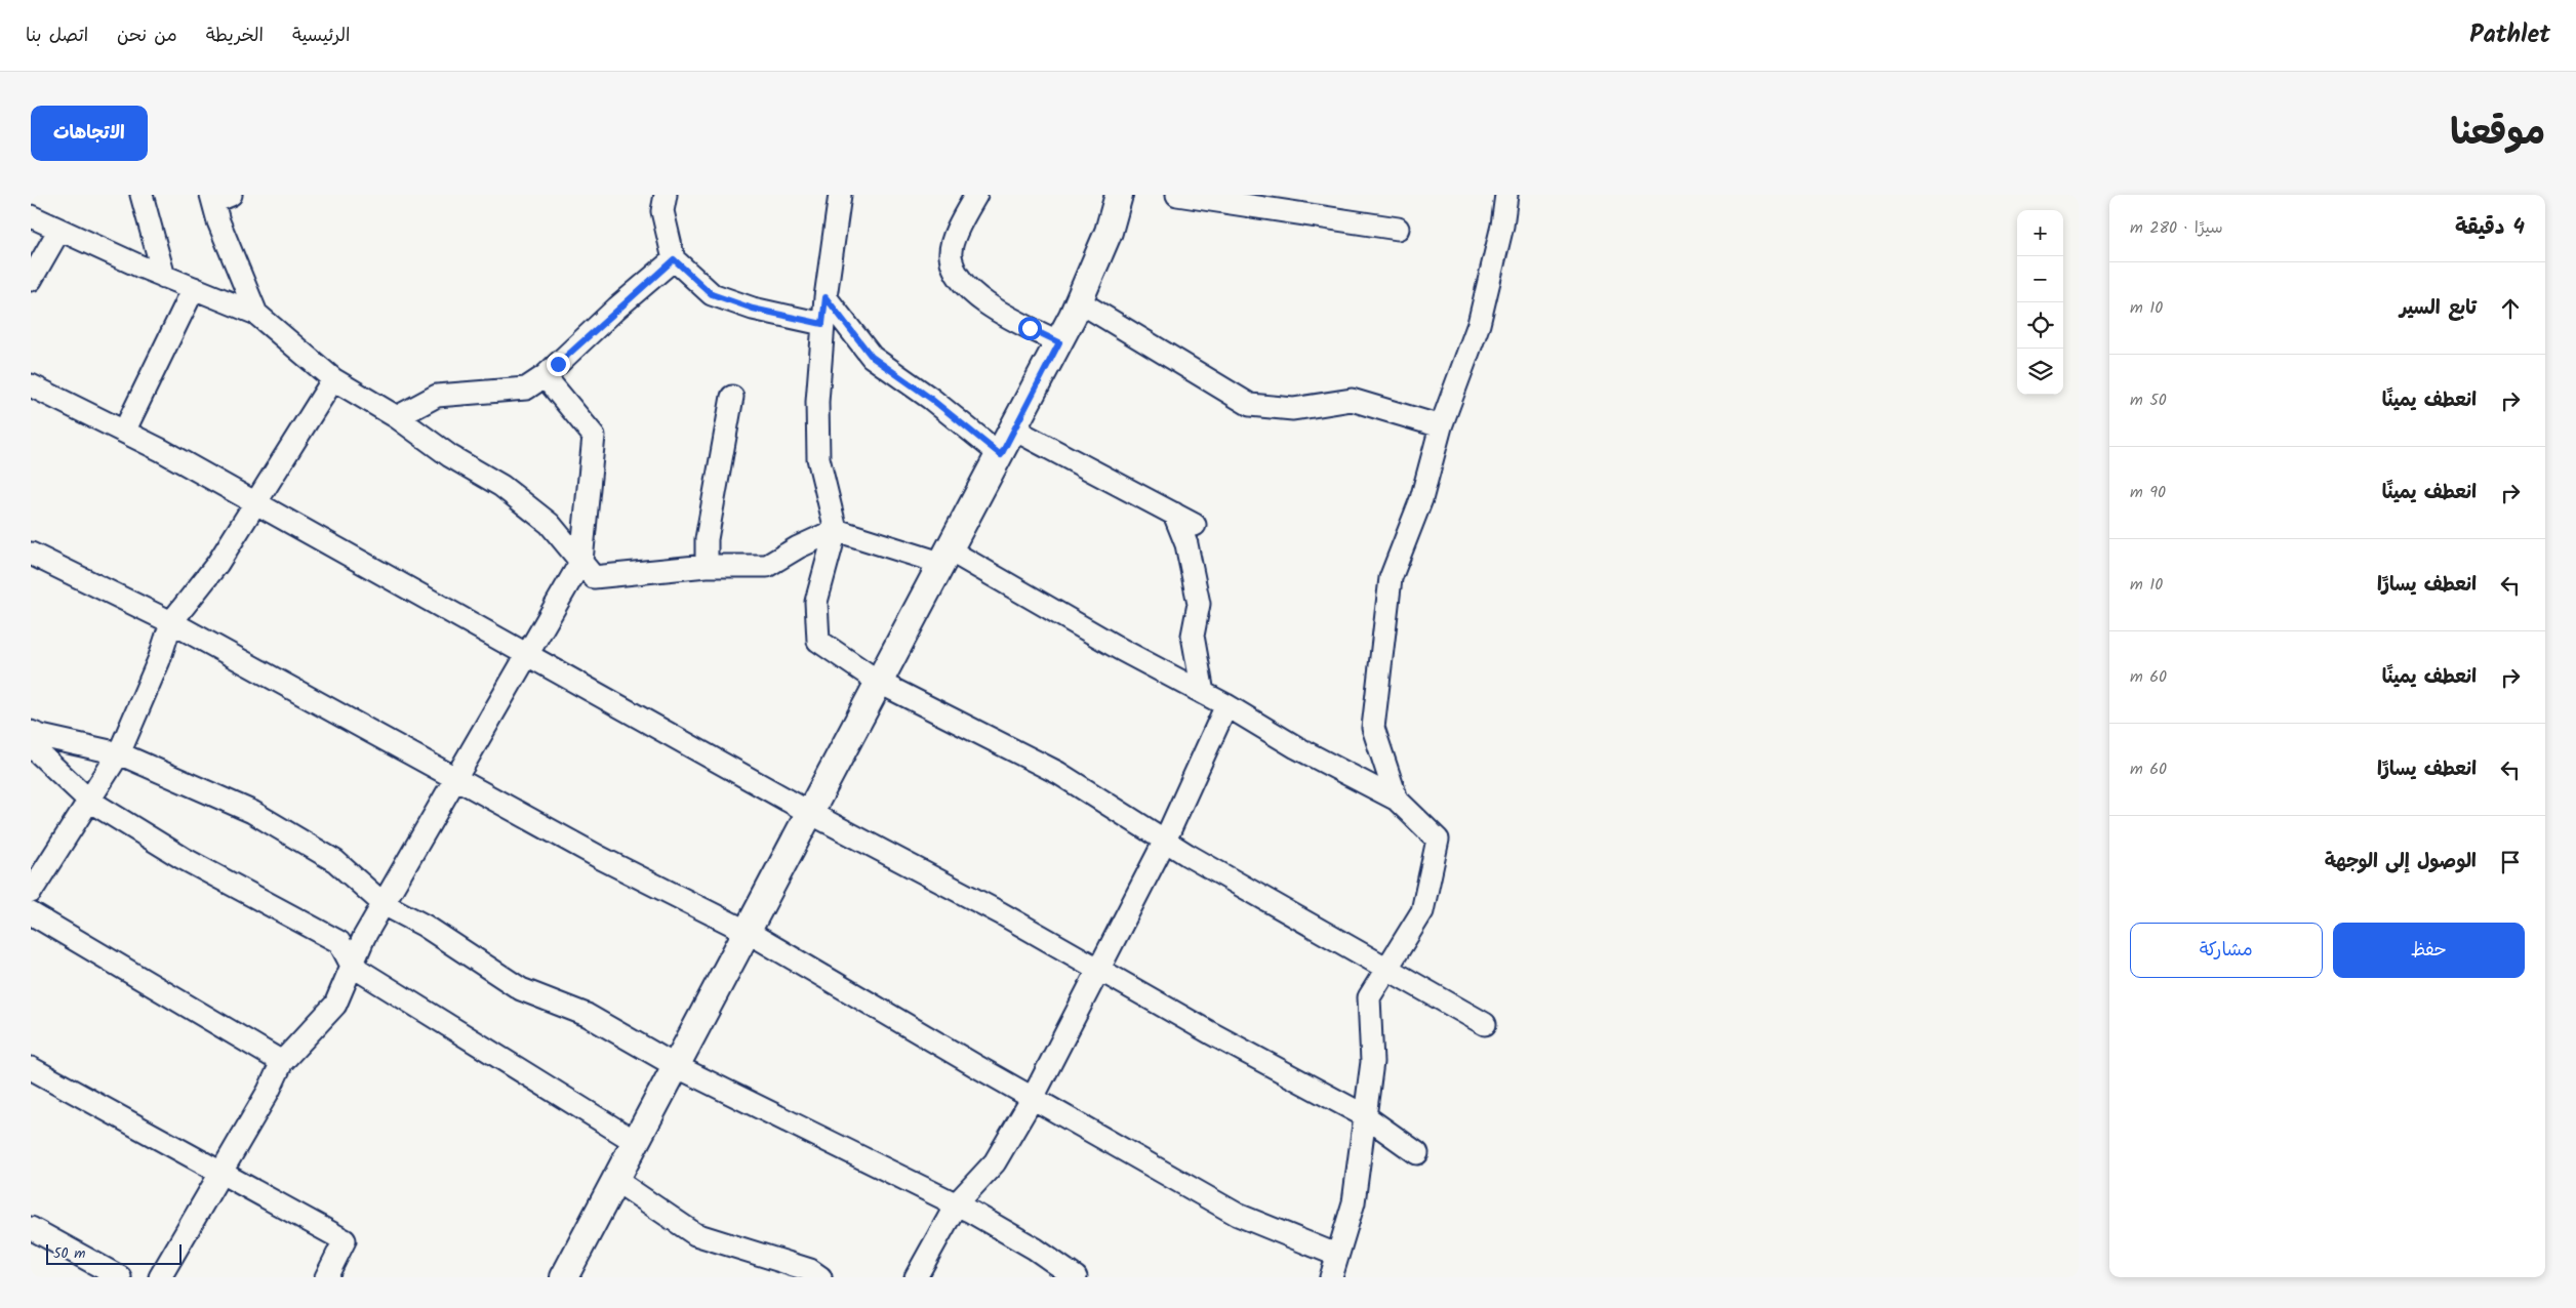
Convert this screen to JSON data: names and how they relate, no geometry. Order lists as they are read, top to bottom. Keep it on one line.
{"scale_bar":"50 m","page":{"header":"Pathlet","nav":["الرئيسية","الخريطة","من نحن","اتصل بنا"],"title":"موقعنا","buttons":["الاتجاهات",["حفظ","مشاركة"]],"heading":["4 دقيقة","سيرًا · 280 m"],"map_buttons":["+","−"],"list":[["تابع السير","10 m"],["انعطف يمينًا","50 m"],["انعطف يمينًا","90 m"],["انعطف يسارًا","10 m"],["انعطف يمينًا","60 m"],["انعطف يسارًا","60 m"],"الوصول إلى الوجهة"],"scale":"50 m"}}
